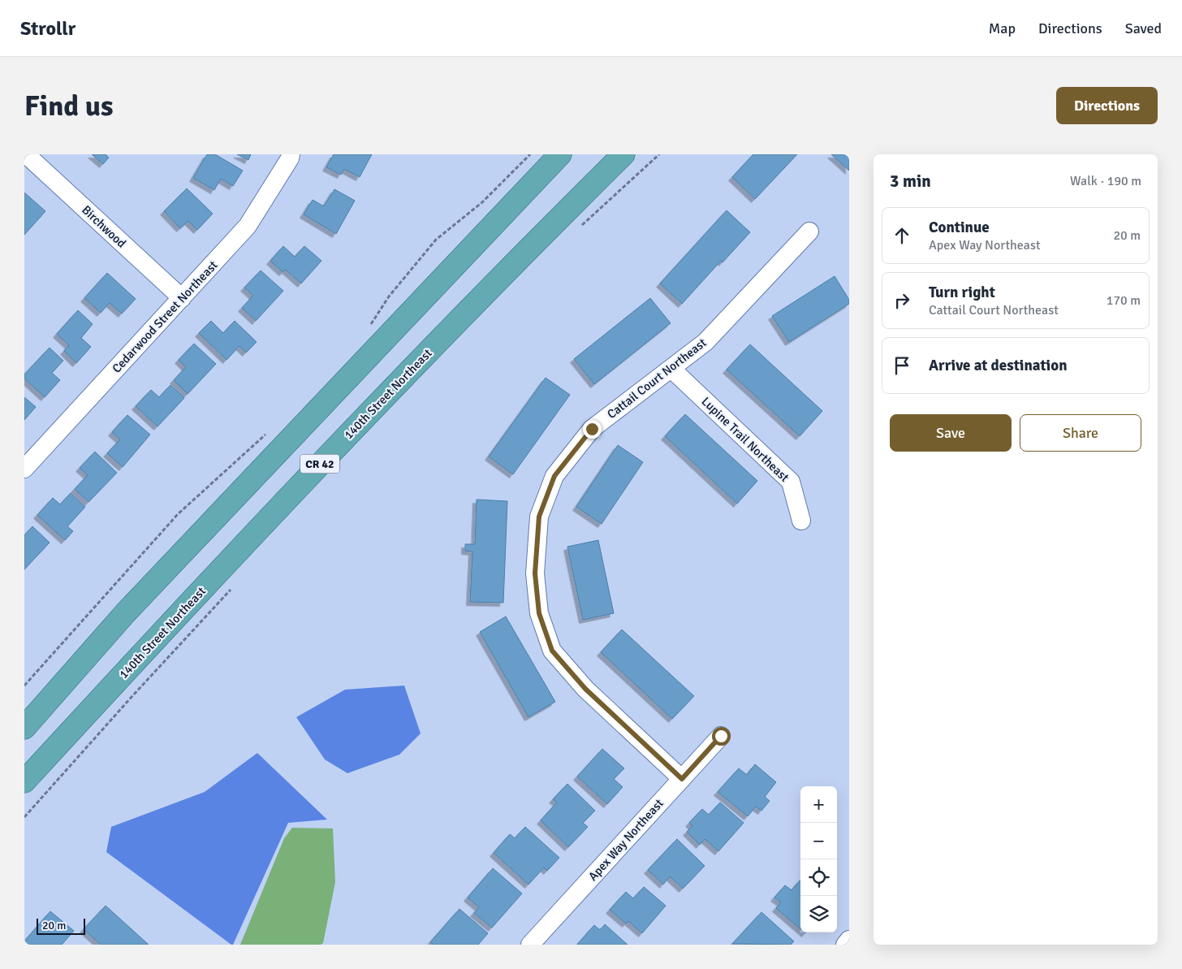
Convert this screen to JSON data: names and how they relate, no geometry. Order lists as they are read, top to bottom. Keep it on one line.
{"streets":{"highway":["140th Street Northeast","CR 42"],"street":["Birchwood","Cedarwood Street Northeast","Cattail Court Northeast","Lupine Trail Northeast","Apex Way Northeast"]},"crossings":[["Birchwood","Cedarwood Street Northeast"],["Cattail Court Northeast","Lupine Trail Northeast"],["Cattail Court Northeast","Apex Way Northeast"]],"scale_bar":"20 m","page":{"header":"Strollr","nav":["Map","Directions","Saved"],"buttons":["Directions",["Save","Share"]],"title":"Find us","heading":["3 min","Walk · 190 m"],"list":[["Continue","Apex Way Northeast","20 m"],["Turn right","Cattail Court Northeast","170 m"],"Arrive at destination"],"map_buttons":["+","−"],"scale":"20 m"}}
